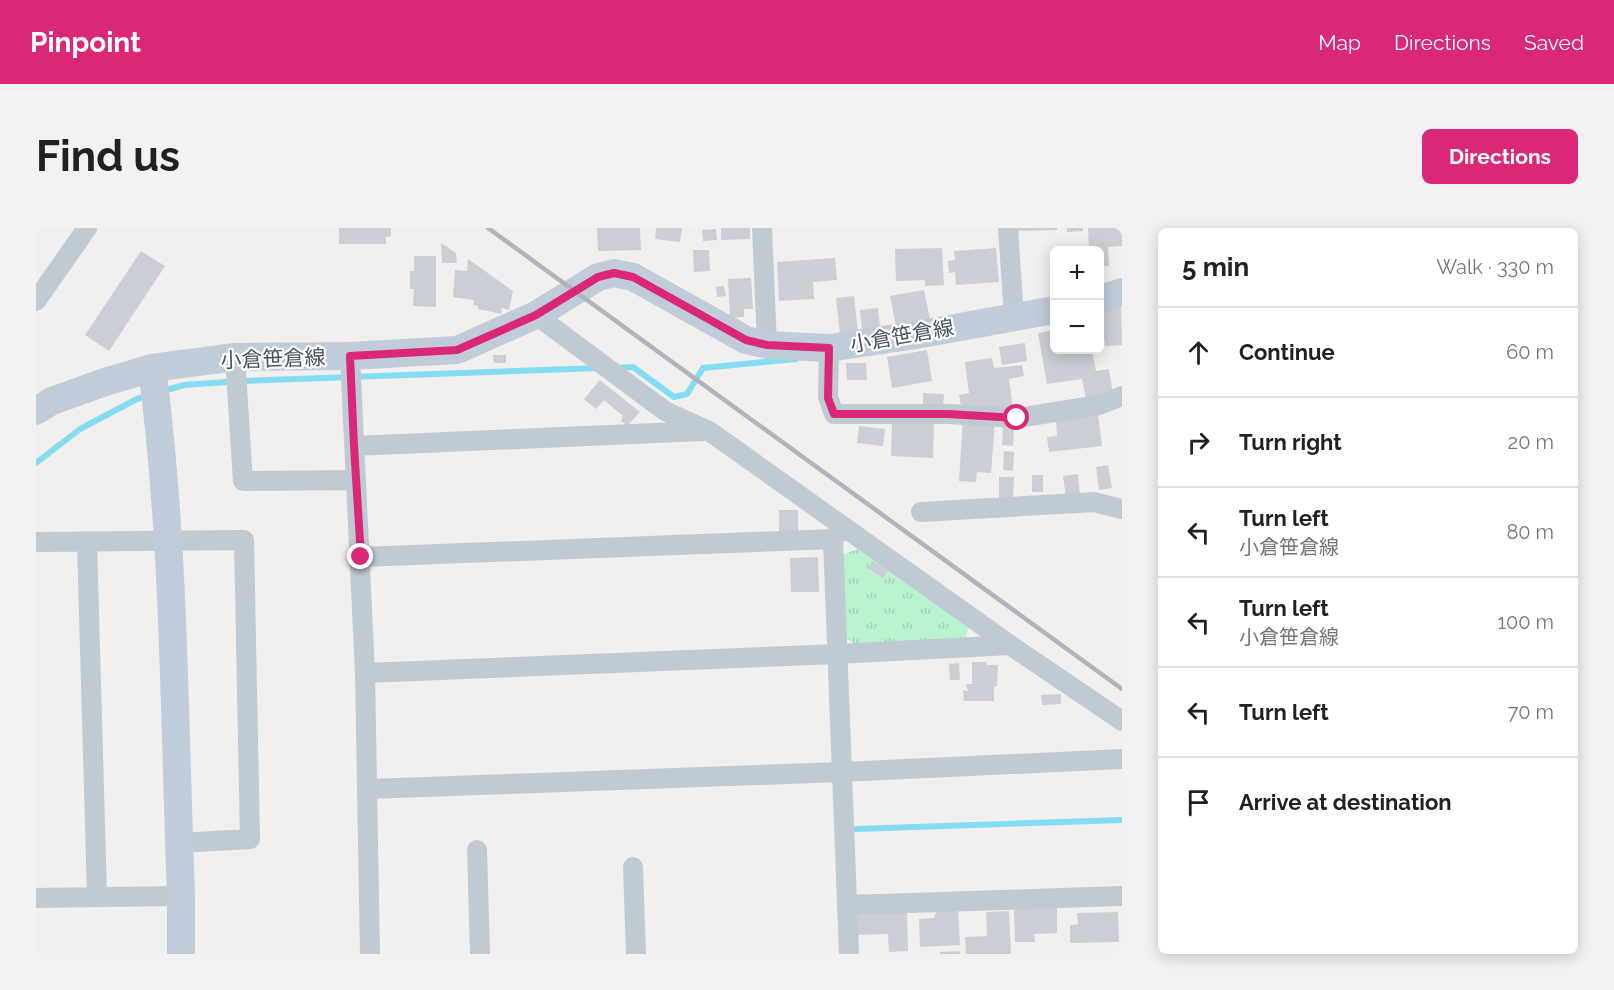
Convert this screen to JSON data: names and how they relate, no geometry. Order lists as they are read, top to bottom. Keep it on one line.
{"streets":{"main road":["小倉笹倉線"]},"page":{"header":"Pinpoint","nav":["Map","Directions","Saved"],"buttons":"Directions","title":"Find us","heading":["5 min","Walk · 330 m"],"map_buttons":["+","−"],"list":[["Continue","60 m"],["Turn right","20 m"],["Turn left","小倉笹倉線","80 m"],["Turn left","小倉笹倉線","100 m"],["Turn left","70 m"],"Arrive at destination"]}}
